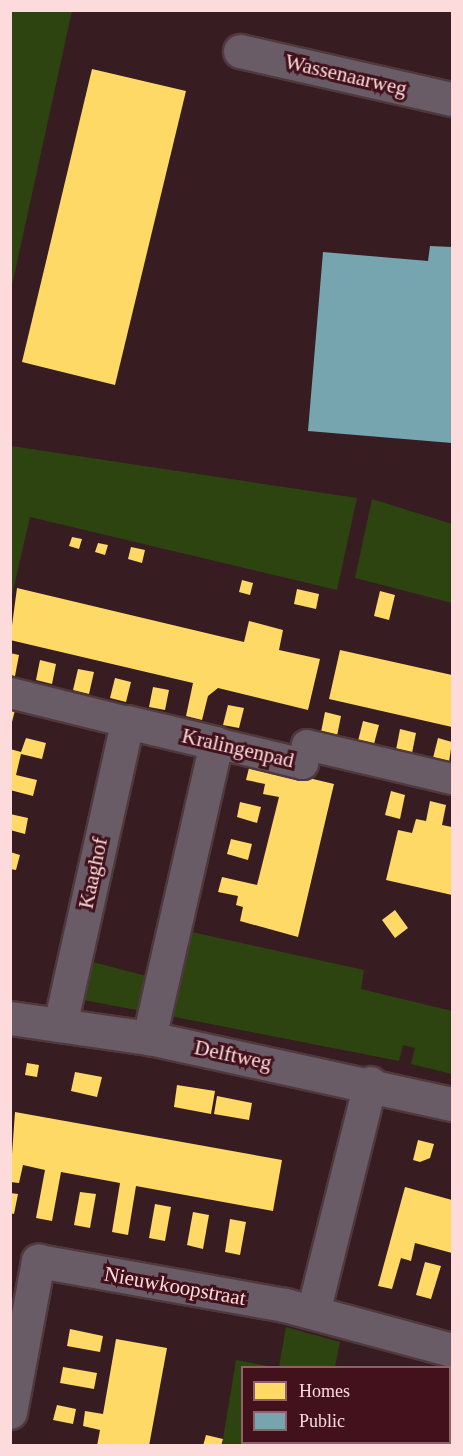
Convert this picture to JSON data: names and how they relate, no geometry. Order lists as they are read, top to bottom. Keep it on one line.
{"streets":{"street":["Wassenaarweg","Kralingenpad","Kaaghof","Delftweg","Nieuwkoopstraat"]},"crossings":[["Kralingenpad","Kaaghof"],["Kaaghof","Delftweg"]],"legend":["Homes","Public"]}
